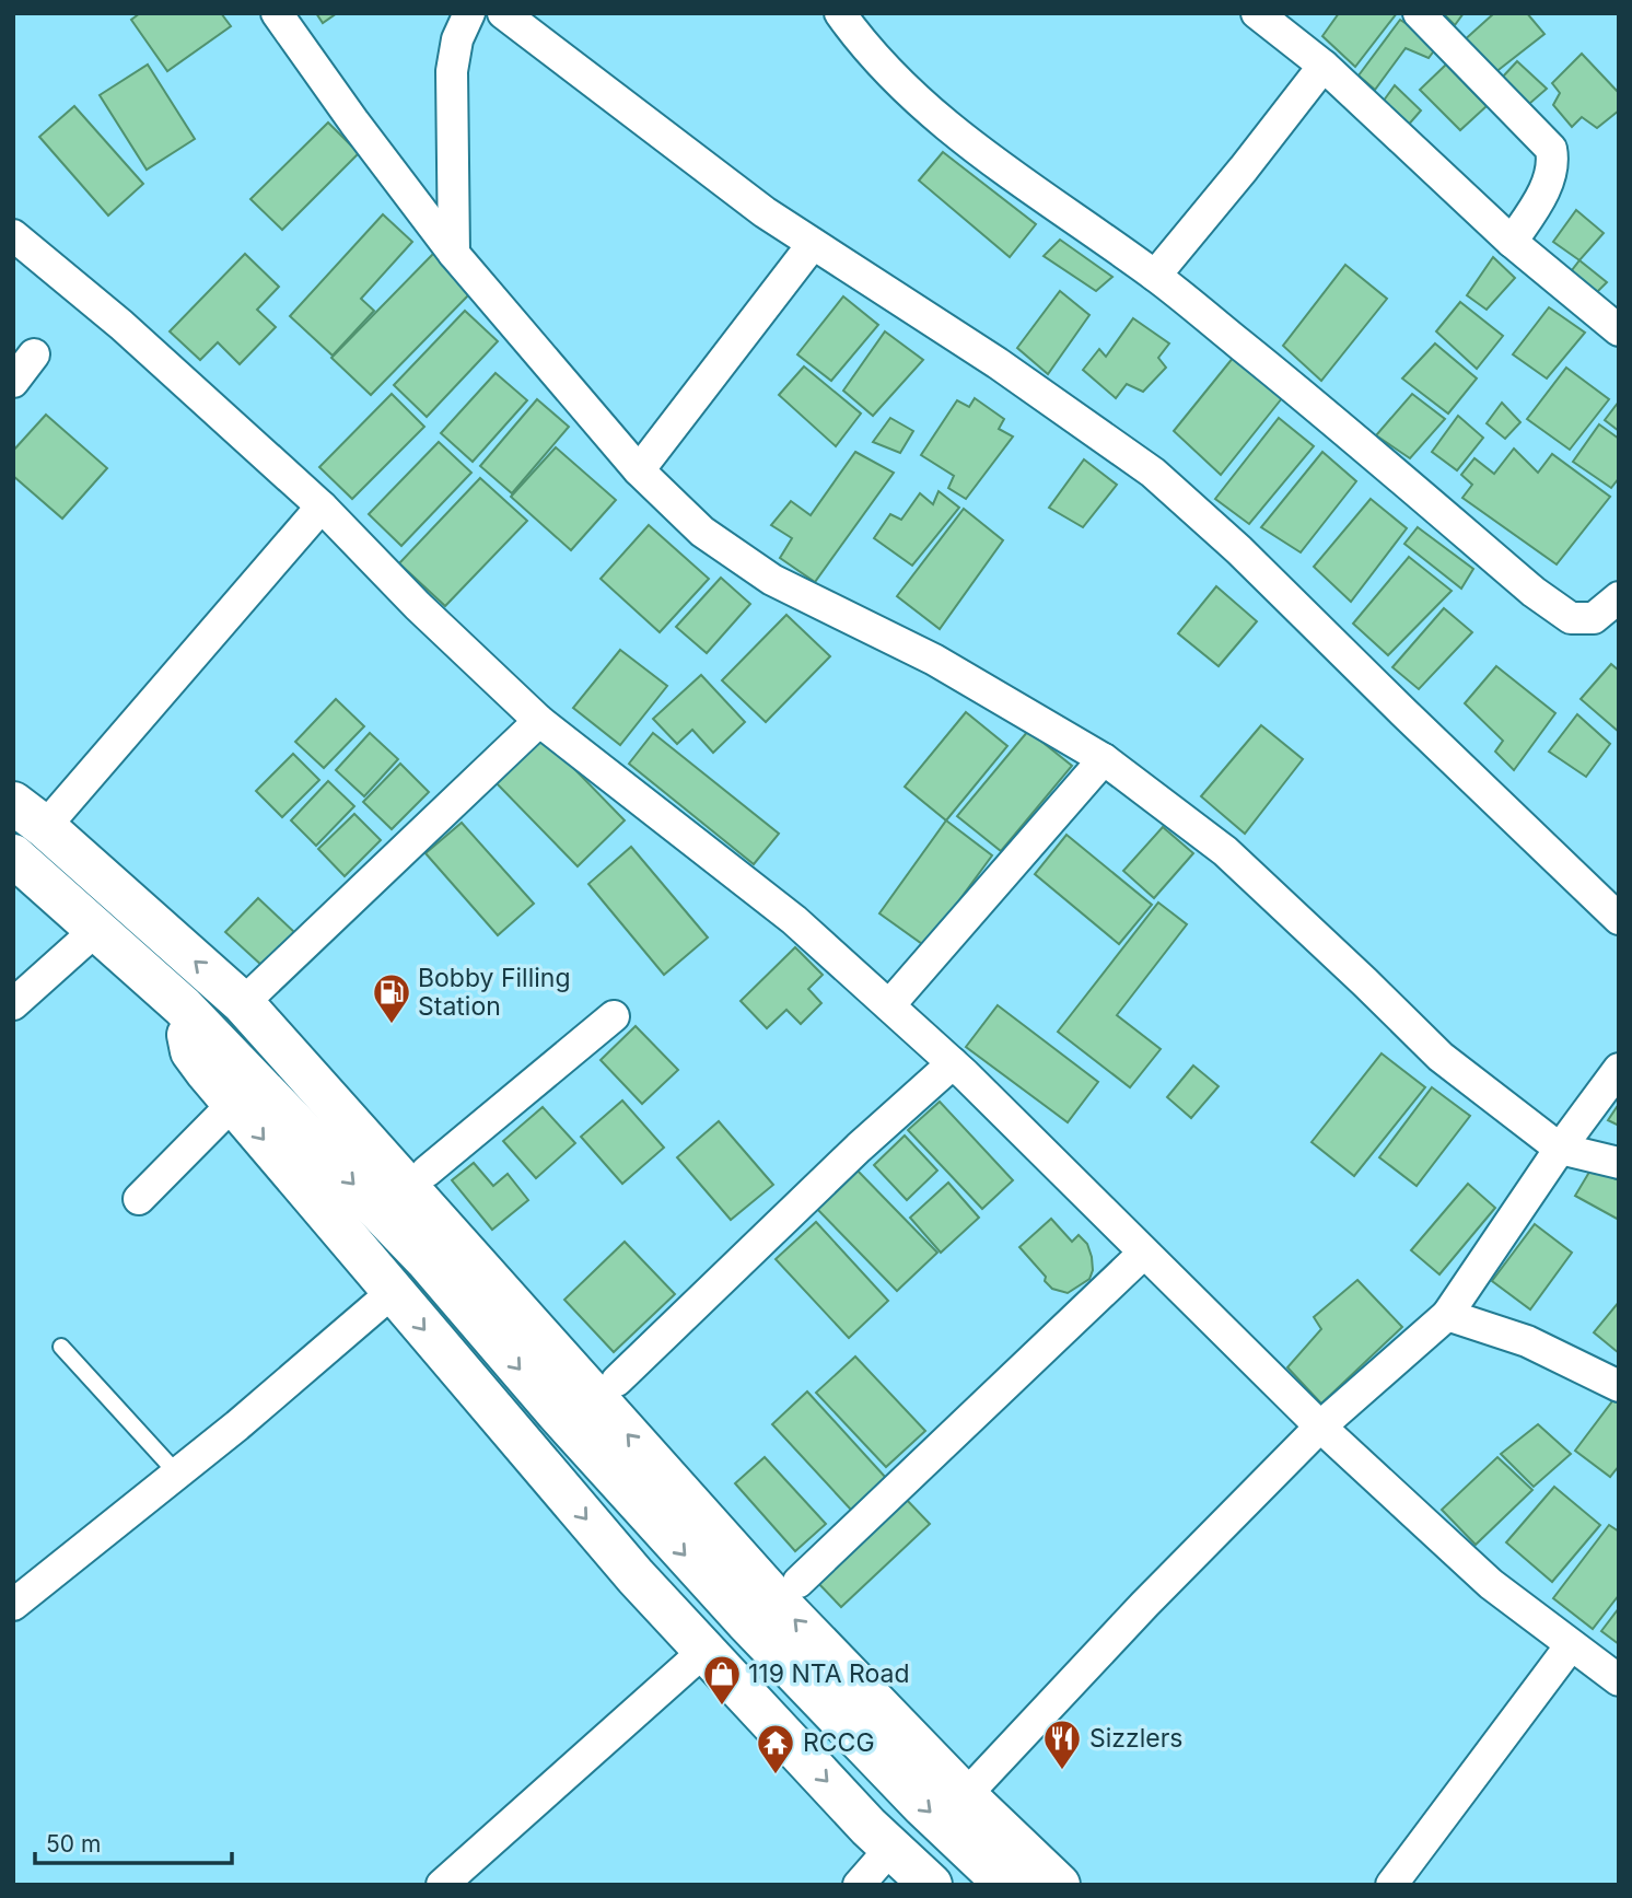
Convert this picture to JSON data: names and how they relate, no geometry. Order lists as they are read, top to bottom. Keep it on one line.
{"places":{"fuel station":["Bobby Filling Station"],"shop":["119 NTA Road"],"restaurant":["Sizzlers"],"temple":["RCCG"]},"scale_bar":"50 m"}
